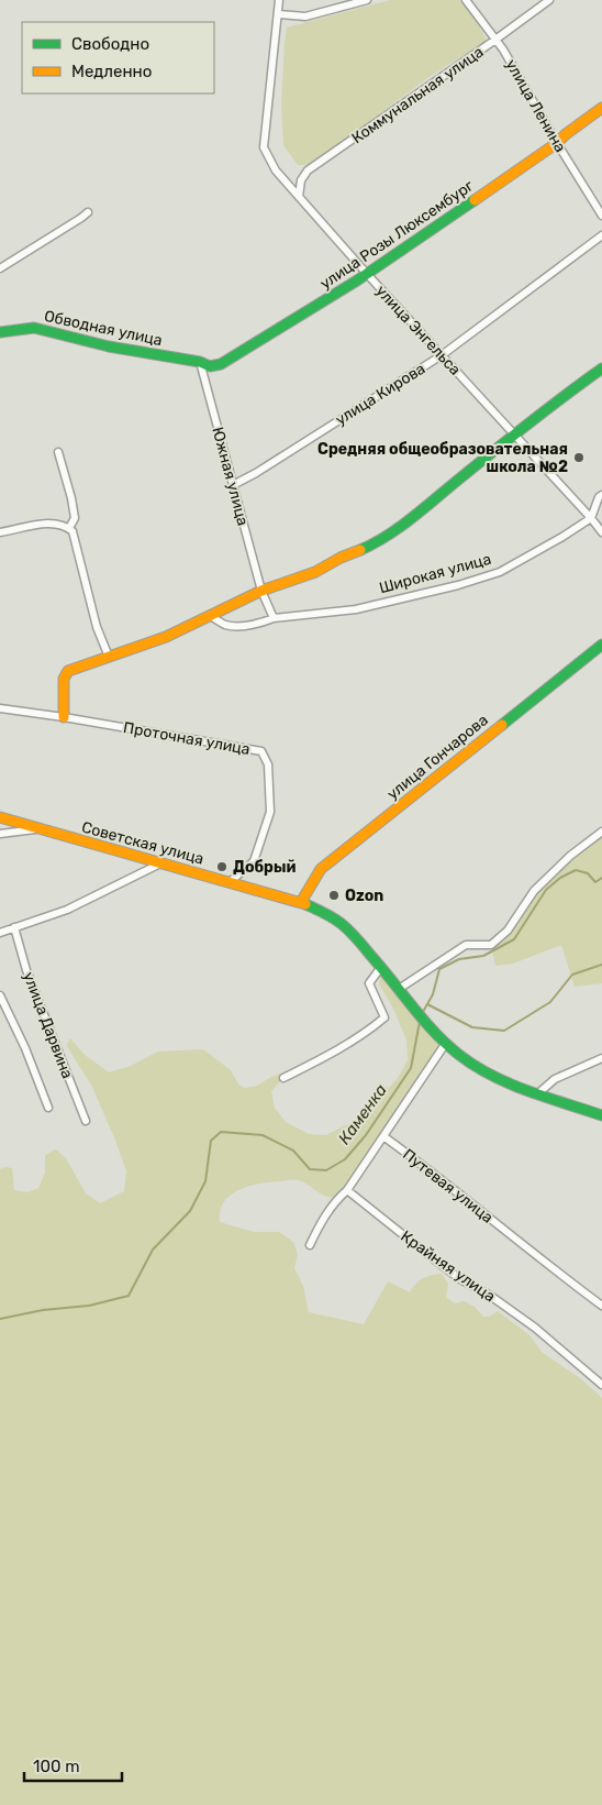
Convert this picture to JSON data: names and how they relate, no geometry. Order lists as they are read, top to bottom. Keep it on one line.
{"streets":{"street":["Коммунальная улица","улица Ленина","улица Розы Люксембург","Обводная улица","улица Энгельса","улица Кирова","Южная улица","Широкая улица","Проточная улица","улица Гончарова","Советская улица","улица Дарвина","Путевая улица","Крайняя улица"]},"crossings":[["Коммунальная улица","улица Ленина"],["Коммунальная улица","улица Энгельса"],["улица Ленина","улица Розы Люксембург"],["улица Розы Люксембург","Обводная улица"],["улица Розы Люксембург","улица Энгельса"],["улица Розы Люксембург","Южная улица"],["Обводная улица","Южная улица"],["улица Энгельса","улица Кирова"],["улица Энгельса","Широкая улица"],["улица Кирова","Южная улица"],["Проточная улица","Советская улица"],["улица Гончарова","Советская улица"]],"water":["Каменка"],"places":["Средняя общеобразовательная школа №2","Добрый","Ozon"],"legend":["Свободно","Медленно"],"scale_bar":"100 m"}
